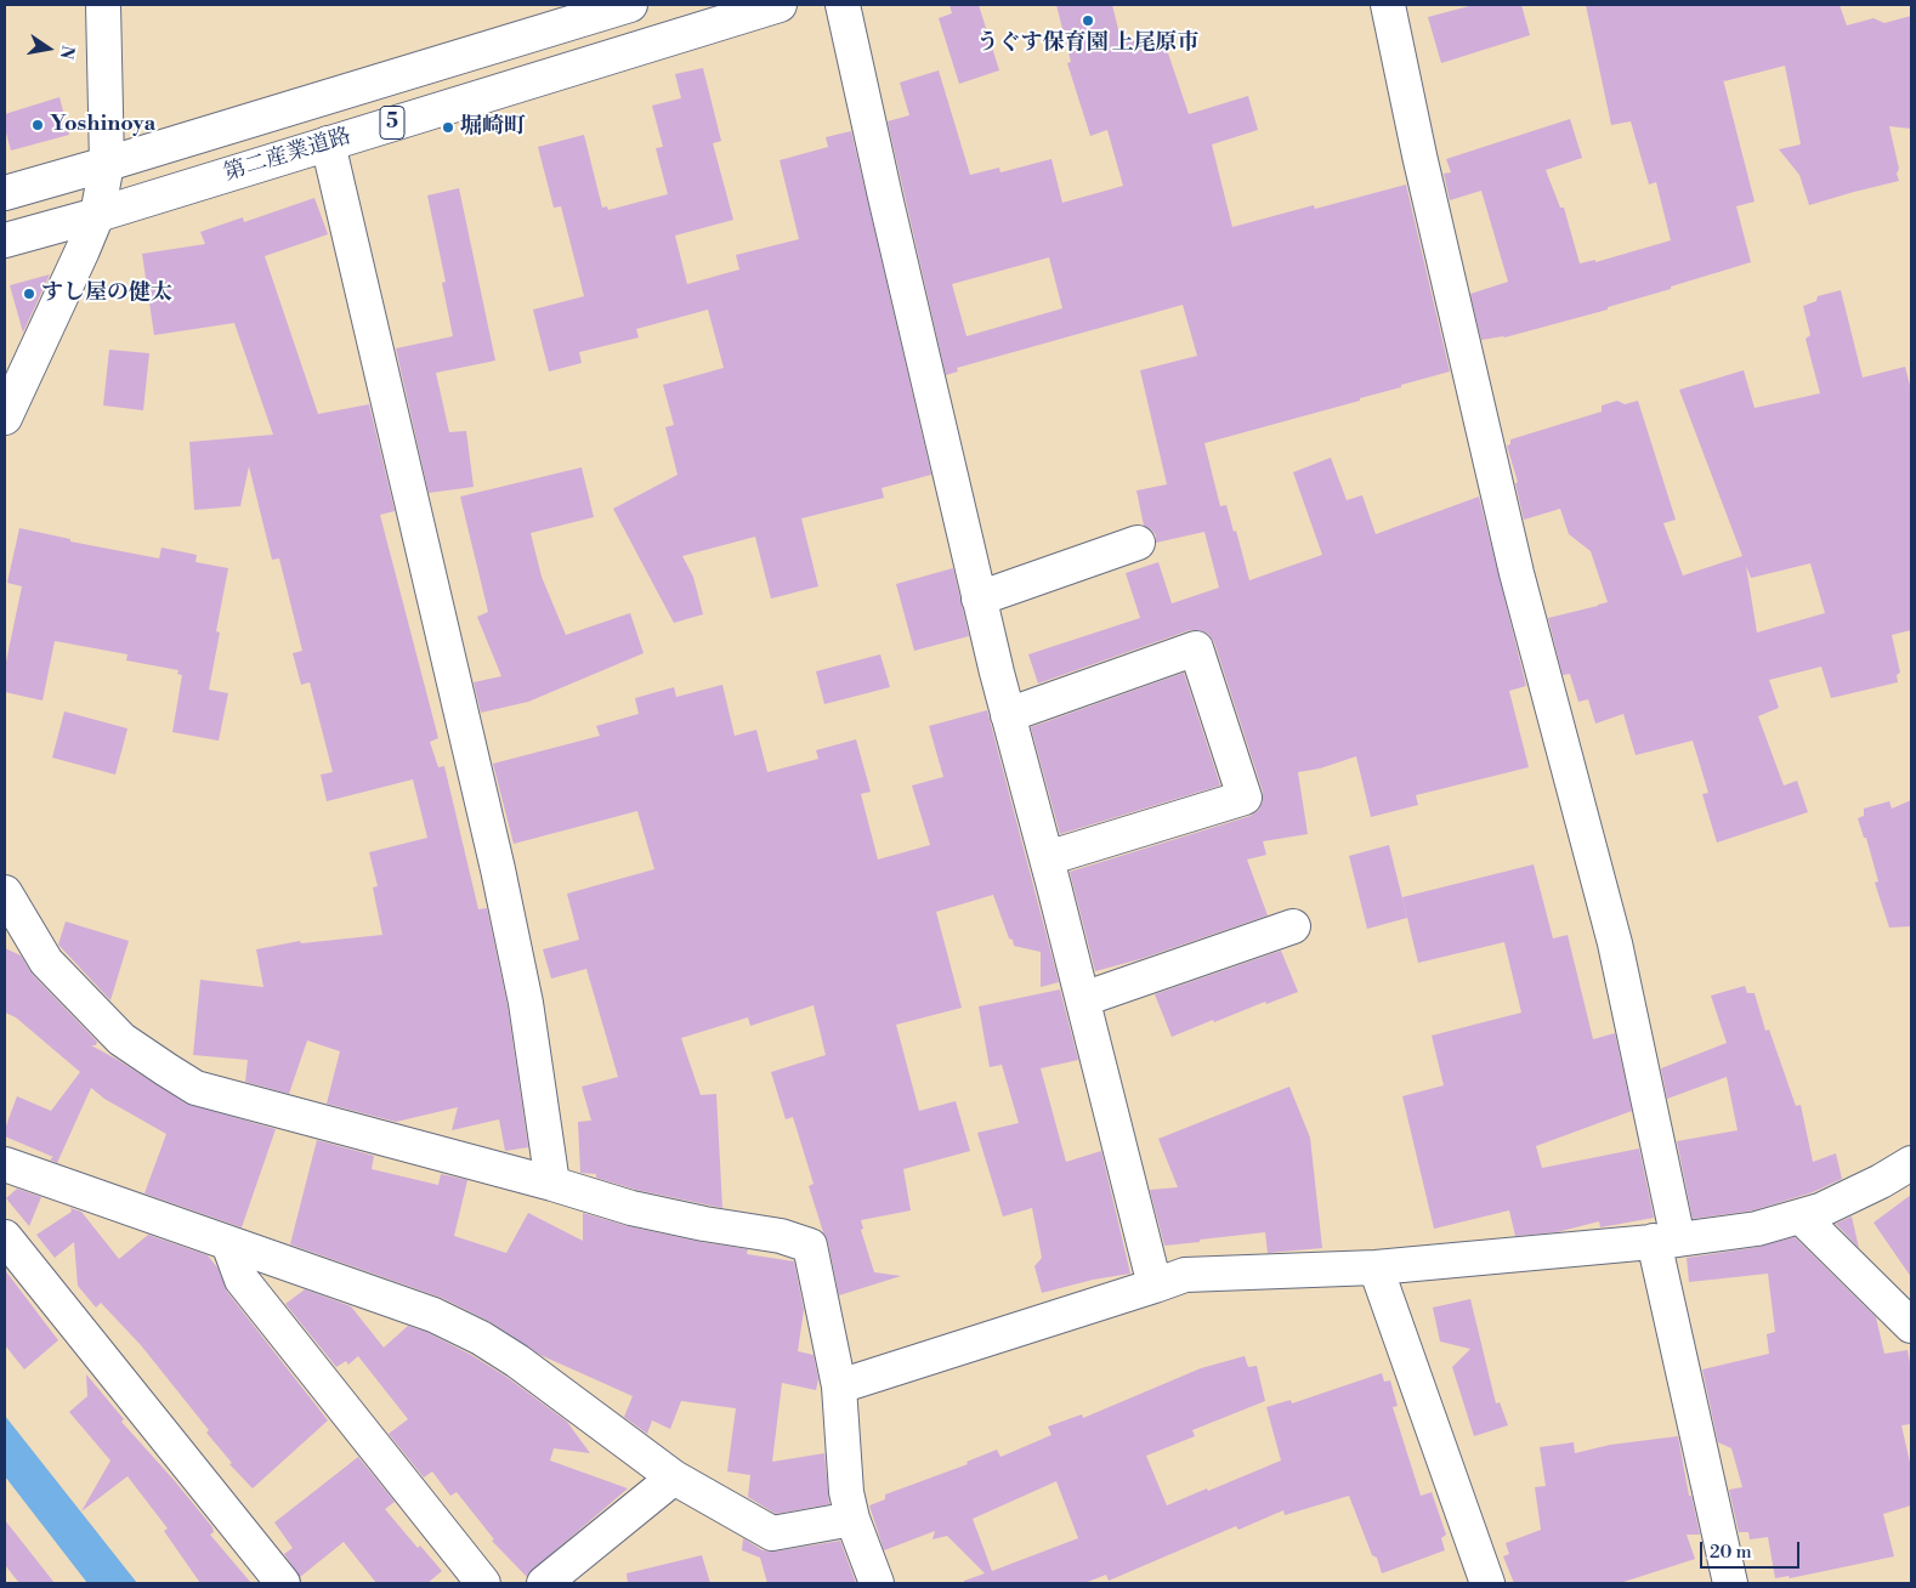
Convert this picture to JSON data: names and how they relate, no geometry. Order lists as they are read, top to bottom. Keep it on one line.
{"streets":{"street":["5","第二産業道路"]},"places":["うぐす保育園 上尾原市","Yoshinoya","堀崎町","すし屋の健太"],"scale_bar":"20 m","north":"right"}
